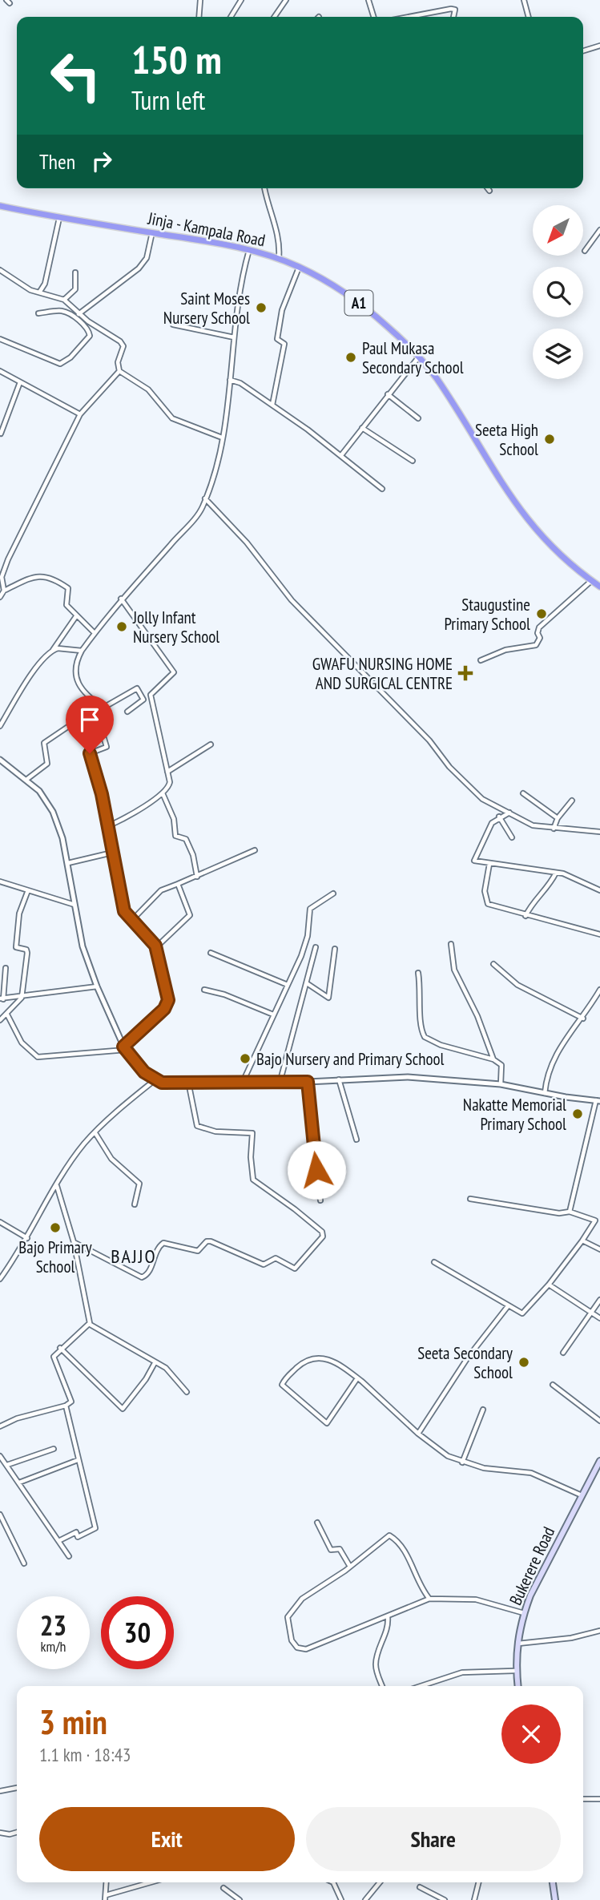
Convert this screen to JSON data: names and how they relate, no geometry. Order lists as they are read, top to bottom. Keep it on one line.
{"streets":{"highway":["Jinja - Kampala Road","A1"],"main road":["Bukerere Road"]},"districts":["BAJJO"],"places":{"other":["Saint Moses Nursery School","Paul Mukasa Secondary School","Seeta High School","Staugustine Primary School","Jolly Infant Nursery School","Bajo Nursery and Primary School","Nakatte Memorial Primary School","Bajo Primary School","Seeta Secondary School"],"health":["GWAFU NURSING HOME AND SURGICAL CENTRE"]},"north":"bottom left","page":{"turn":["150 m","Turn left"],"then":"Then","speed":"23 km/h","limit":"30","heading":["3 min","1.1 km · 18:43"],"buttons":["Exit","Share"]}}
